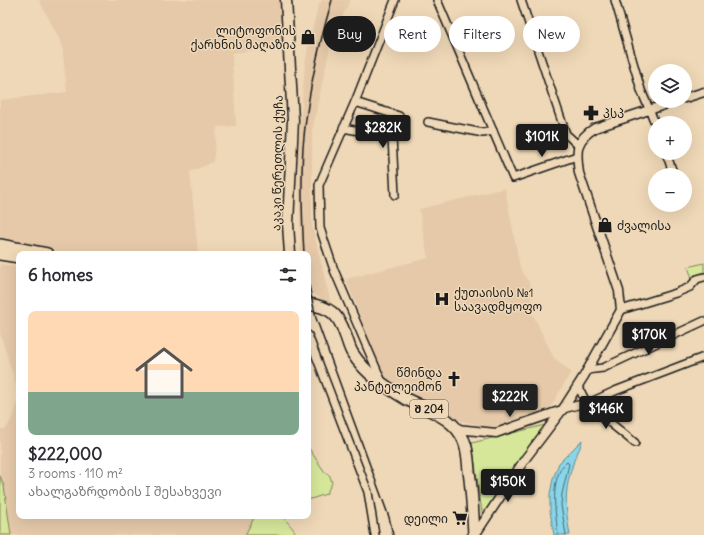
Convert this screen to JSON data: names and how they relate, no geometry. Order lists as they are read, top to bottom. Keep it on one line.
{"streets":{"main road":["აკაკი წერეთლის ქუჩა","შ 204"]},"places":{"shop":["ლიტოფონის ქარხნის მაღაზია","ძვალისა"],"pharmacy":["პსპ"],"hospital":["ქუთაისის №1 საავადმყოფო"],"church":["წმინდა პანტელეიმონ"],"supermarket":["დეილი"]},"page":{"chip":["Buy","Rent","Filters","New"],"map_buttons":["+","−"],"price":["$282K","$101K","$170K","$222K","$146K","$150K"],"heading":"6 homes","list":[{"name":"$222,000","note":"3 rooms · 110 m² · ახალგაზრდობის I შესახვევი"}]}}
